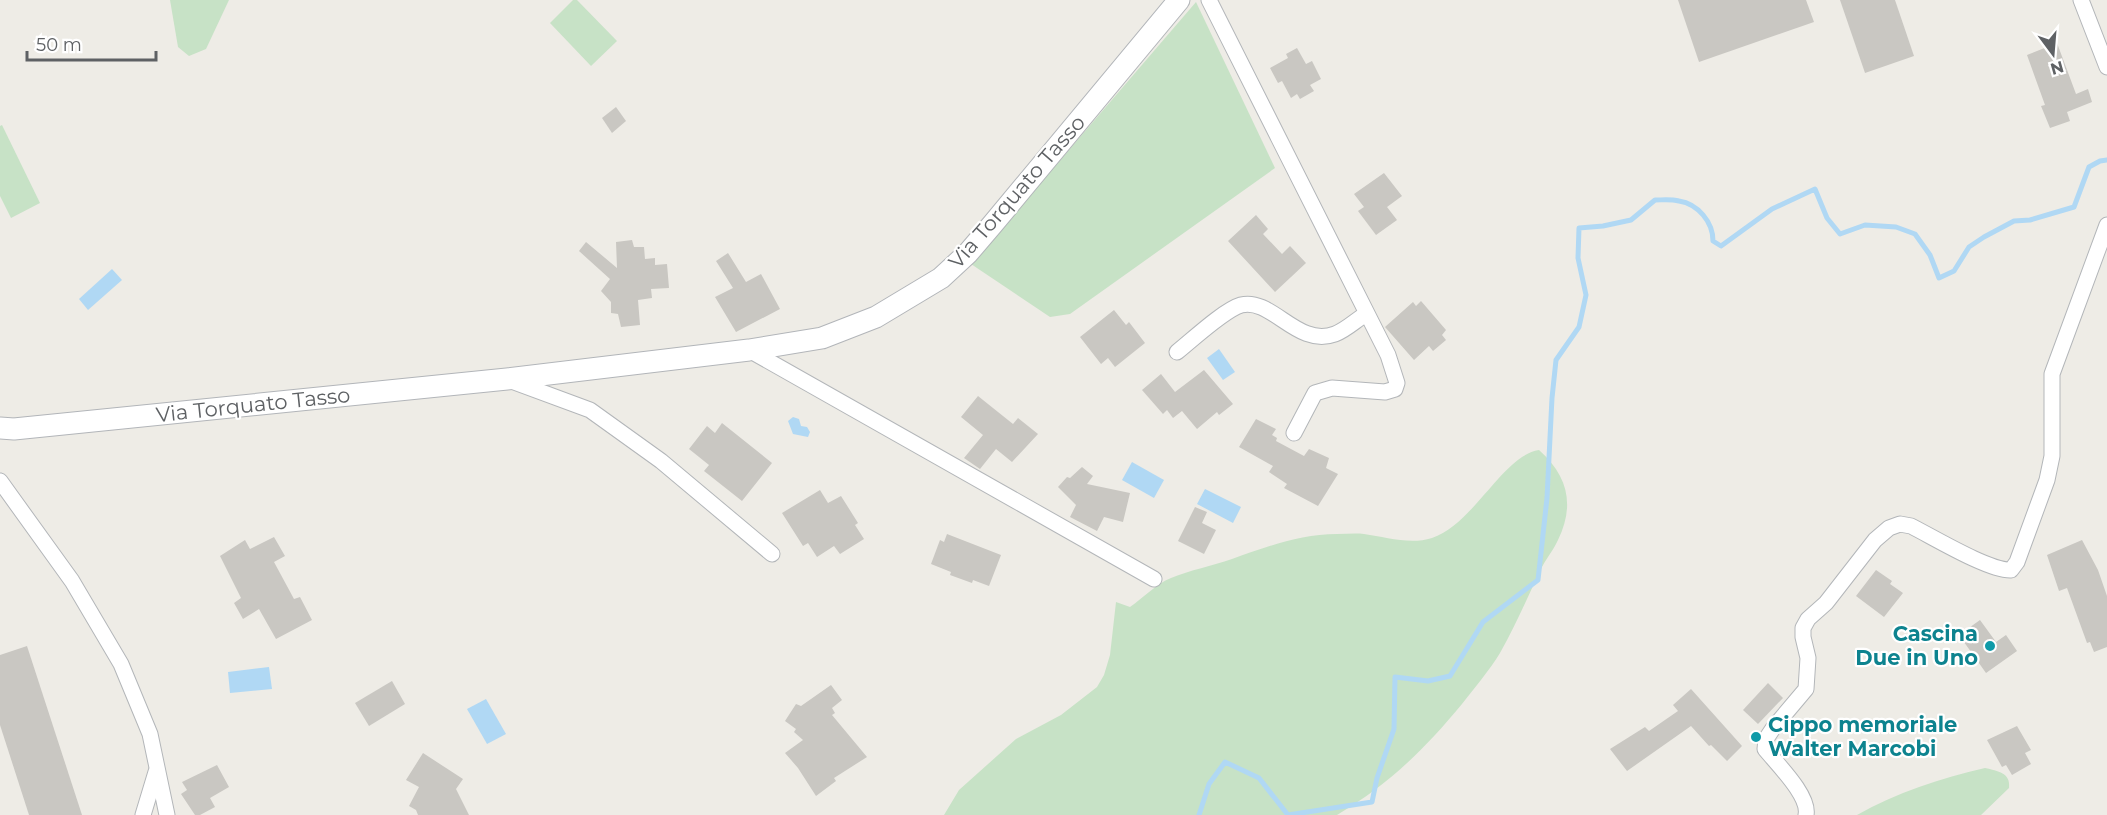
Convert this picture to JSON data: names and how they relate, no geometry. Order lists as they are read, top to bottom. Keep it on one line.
{"streets":{"street":["Via Torquato Tasso"]},"places":["Cascina Due in Uno","Cippo memoriale Walter Marcobi"],"scale_bar":"50 m","north":"bottom"}
